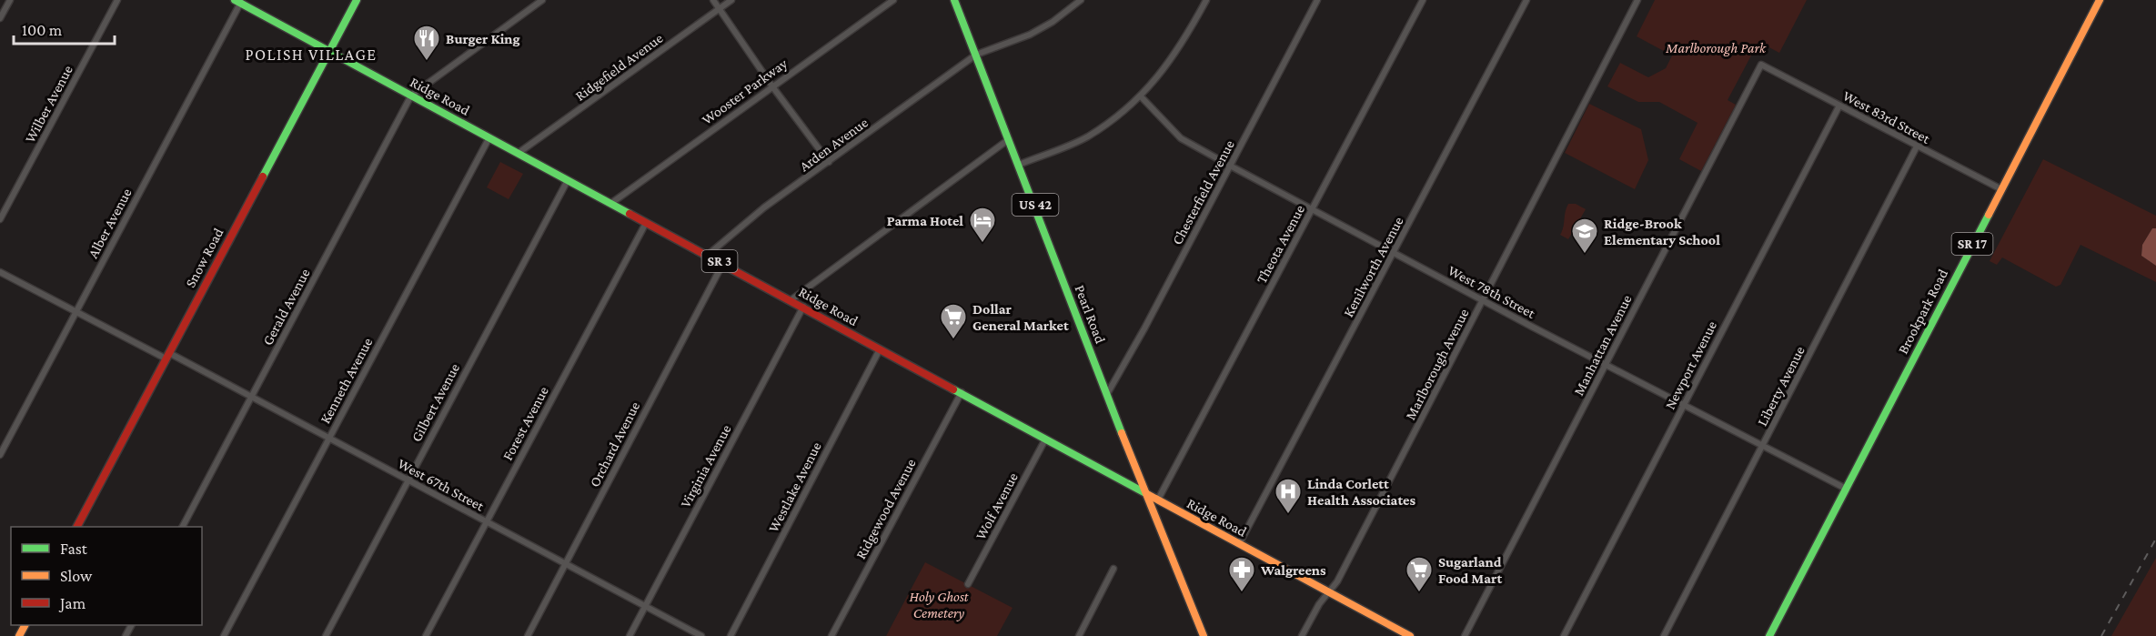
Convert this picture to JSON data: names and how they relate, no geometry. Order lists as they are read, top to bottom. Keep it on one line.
{"streets":{"main road":["Ridge Road","US 42","SR 17","Snow Road","SR 3","Brookpark Road","Pearl Road"],"street":["Ridgefield Avenue","Wooster Parkway","Wilber Avenue","West 83rd Street","Arden Avenue","Chesterfield Avenue","Alber Avenue","Theota Avenue","Kenilworth Avenue","West 78th Street","Gerald Avenue","Manhattan Avenue","Marlborough Avenue","Newport Avenue","Kenneth Avenue","Liberty Avenue","Gilbert Avenue","Forest Avenue","Orchard Avenue","Virginia Avenue","West 67th Street","Westlake Avenue","Wolf Avenue","Ridgewood Avenue"]},"crossings":[["Ridgefield Avenue","Ridge Road"],["Wooster Parkway","Ridge Road"],["Ridge Road","Arden Avenue"],["Ridge Road","Alber Avenue"],["Ridge Road","Theota Avenue"],["Ridge Road","Snow Road"],["Ridge Road","Kenilworth Avenue"],["Ridge Road","Gerald Avenue"],["Ridge Road","Pearl Road"],["Ridge Road","Marlborough Avenue"],["Ridge Road","Kenneth Avenue"],["Ridge Road","Gilbert Avenue"],["Ridge Road","Forest Avenue"],["Ridge Road","Orchard Avenue"],["Ridge Road","Virginia Avenue"],["Ridge Road","Westlake Avenue"],["Ridge Road","Wolf Avenue"],["Ridge Road","Ridgewood Avenue"],["West 83rd Street","Brookpark Road"],["West 83rd Street","Manhattan Avenue"],["West 83rd Street","Newport Avenue"],["West 83rd Street","Liberty Avenue"],["Arden Avenue","Pearl Road"],["Chesterfield Avenue","West 78th Street"],["Chesterfield Avenue","Pearl Road"],["Alber Avenue","West 67th Street"],["Theota Avenue","West 78th Street"],["Snow Road","West 67th Street"],["Kenilworth Avenue","West 78th Street"],["West 78th Street","Brookpark Road"],["West 78th Street","Manhattan Avenue"],["West 78th Street","Marlborough Avenue"],["West 78th Street","Newport Avenue"],["West 78th Street","Liberty Avenue"],["Gerald Avenue","West 67th Street"],["Kenneth Avenue","West 67th Street"],["Gilbert Avenue","West 67th Street"],["Forest Avenue","West 67th Street"],["Orchard Avenue","West 67th Street"],["Virginia Avenue","West 67th Street"]],"districts":["POLISH VILLAGE"],"parks":["Marlborough Park","Holy Ghost Cemetery"],"places":{"restaurant":["Burger King"],"hotel":["Parma Hotel"],"school or university":["Ridge-Brook Elementary School"],"supermarket":["Dollar General Market","Sugarland Food Mart"],"hospital":["Linda Corlett Health Associates"],"pharmacy":["Walgreens"]},"legend":["Fast","Slow","Jam"],"scale_bar":"100 m"}
